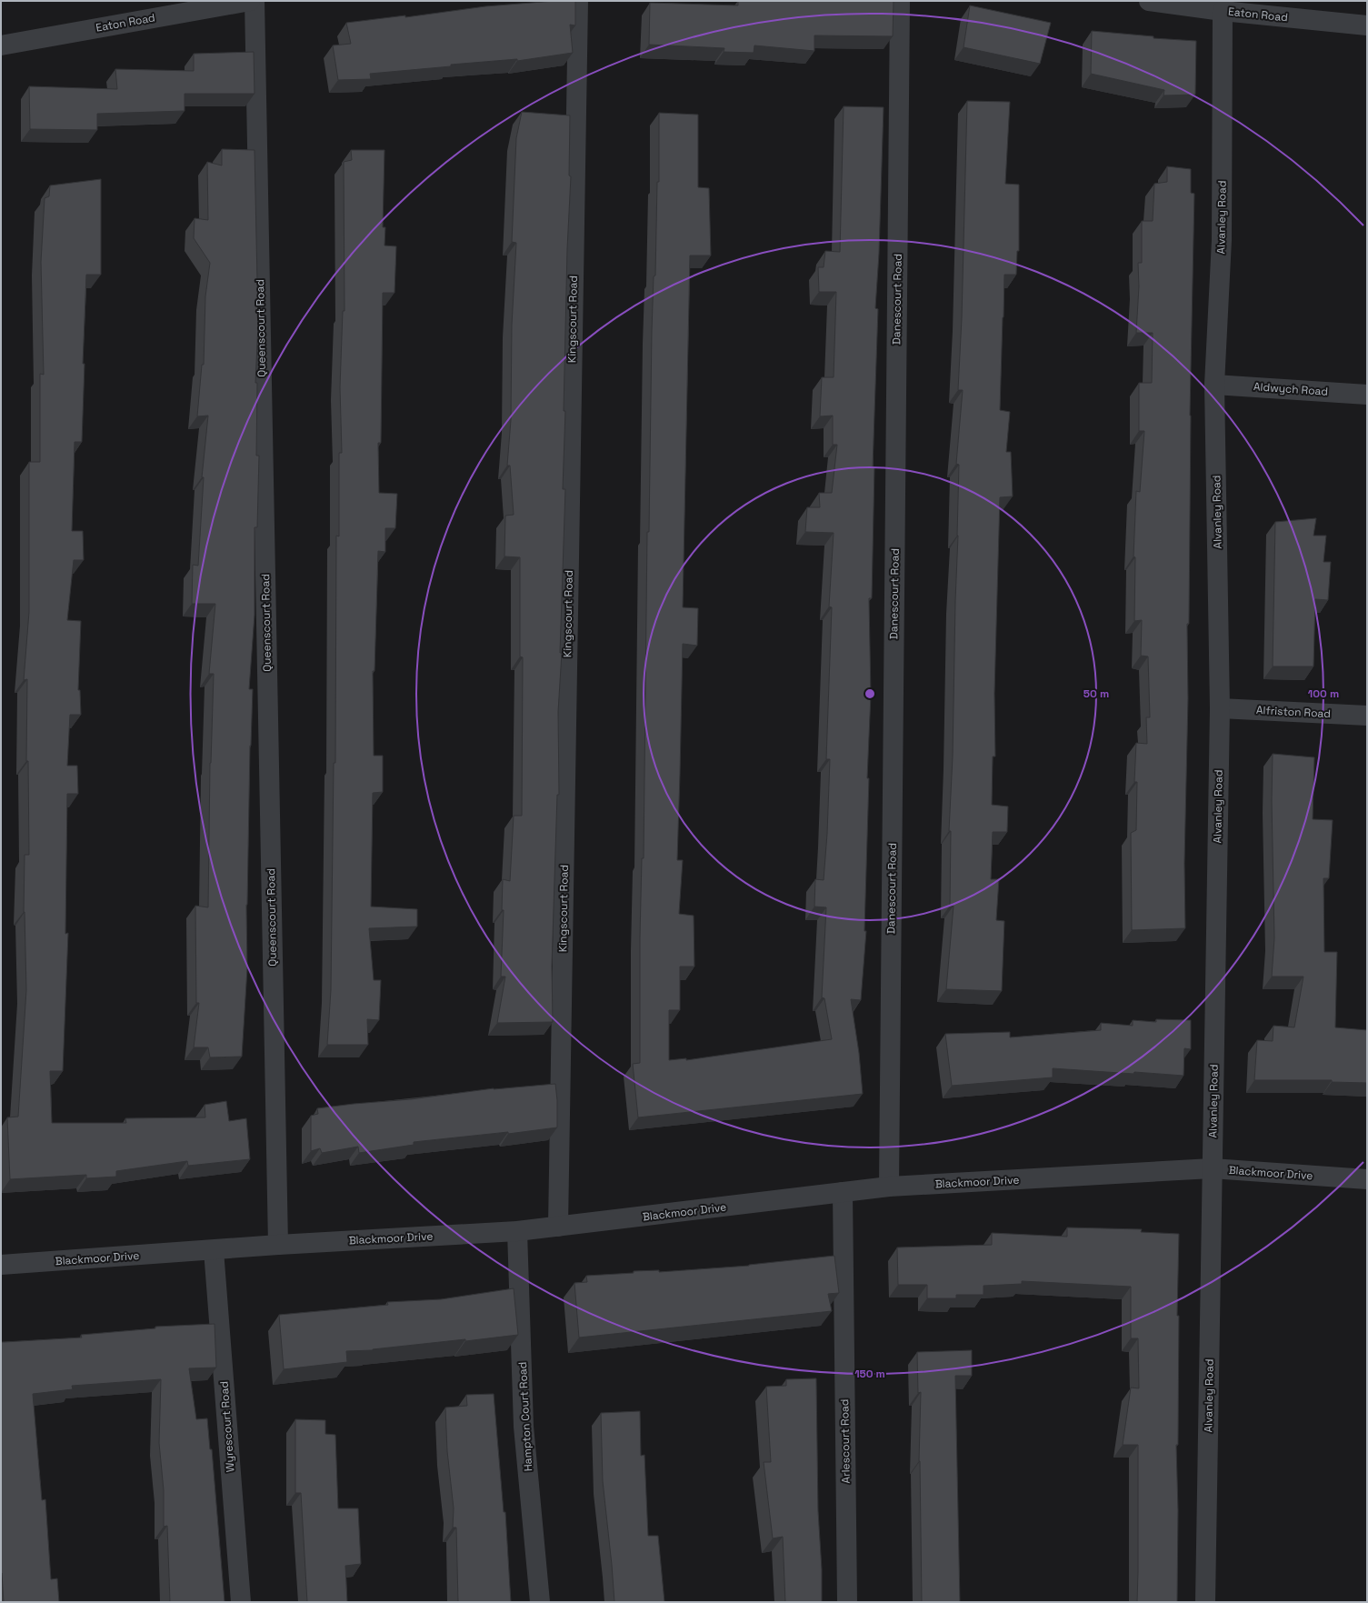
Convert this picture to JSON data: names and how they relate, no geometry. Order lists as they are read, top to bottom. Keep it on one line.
{"streets":{"street":["Eaton Road","Alvanley Road","Danescourt Road","Kingscourt Road","Queenscourt Road","Aldwych Road","Alfriston Road","Blackmoor Drive","Hampton Court Road","Wyrescourt Road","Arlescourt Road"]},"crossings":[["Eaton Road","Alvanley Road"],["Alvanley Road","Aldwych Road"],["Alvanley Road","Alfriston Road"],["Alvanley Road","Blackmoor Drive"],["Danescourt Road","Blackmoor Drive"],["Kingscourt Road","Blackmoor Drive"],["Queenscourt Road","Blackmoor Drive"],["Blackmoor Drive","Hampton Court Road"],["Blackmoor Drive","Wyrescourt Road"],["Blackmoor Drive","Arlescourt Road"]],"rings":["50 m","100 m","150 m"]}
